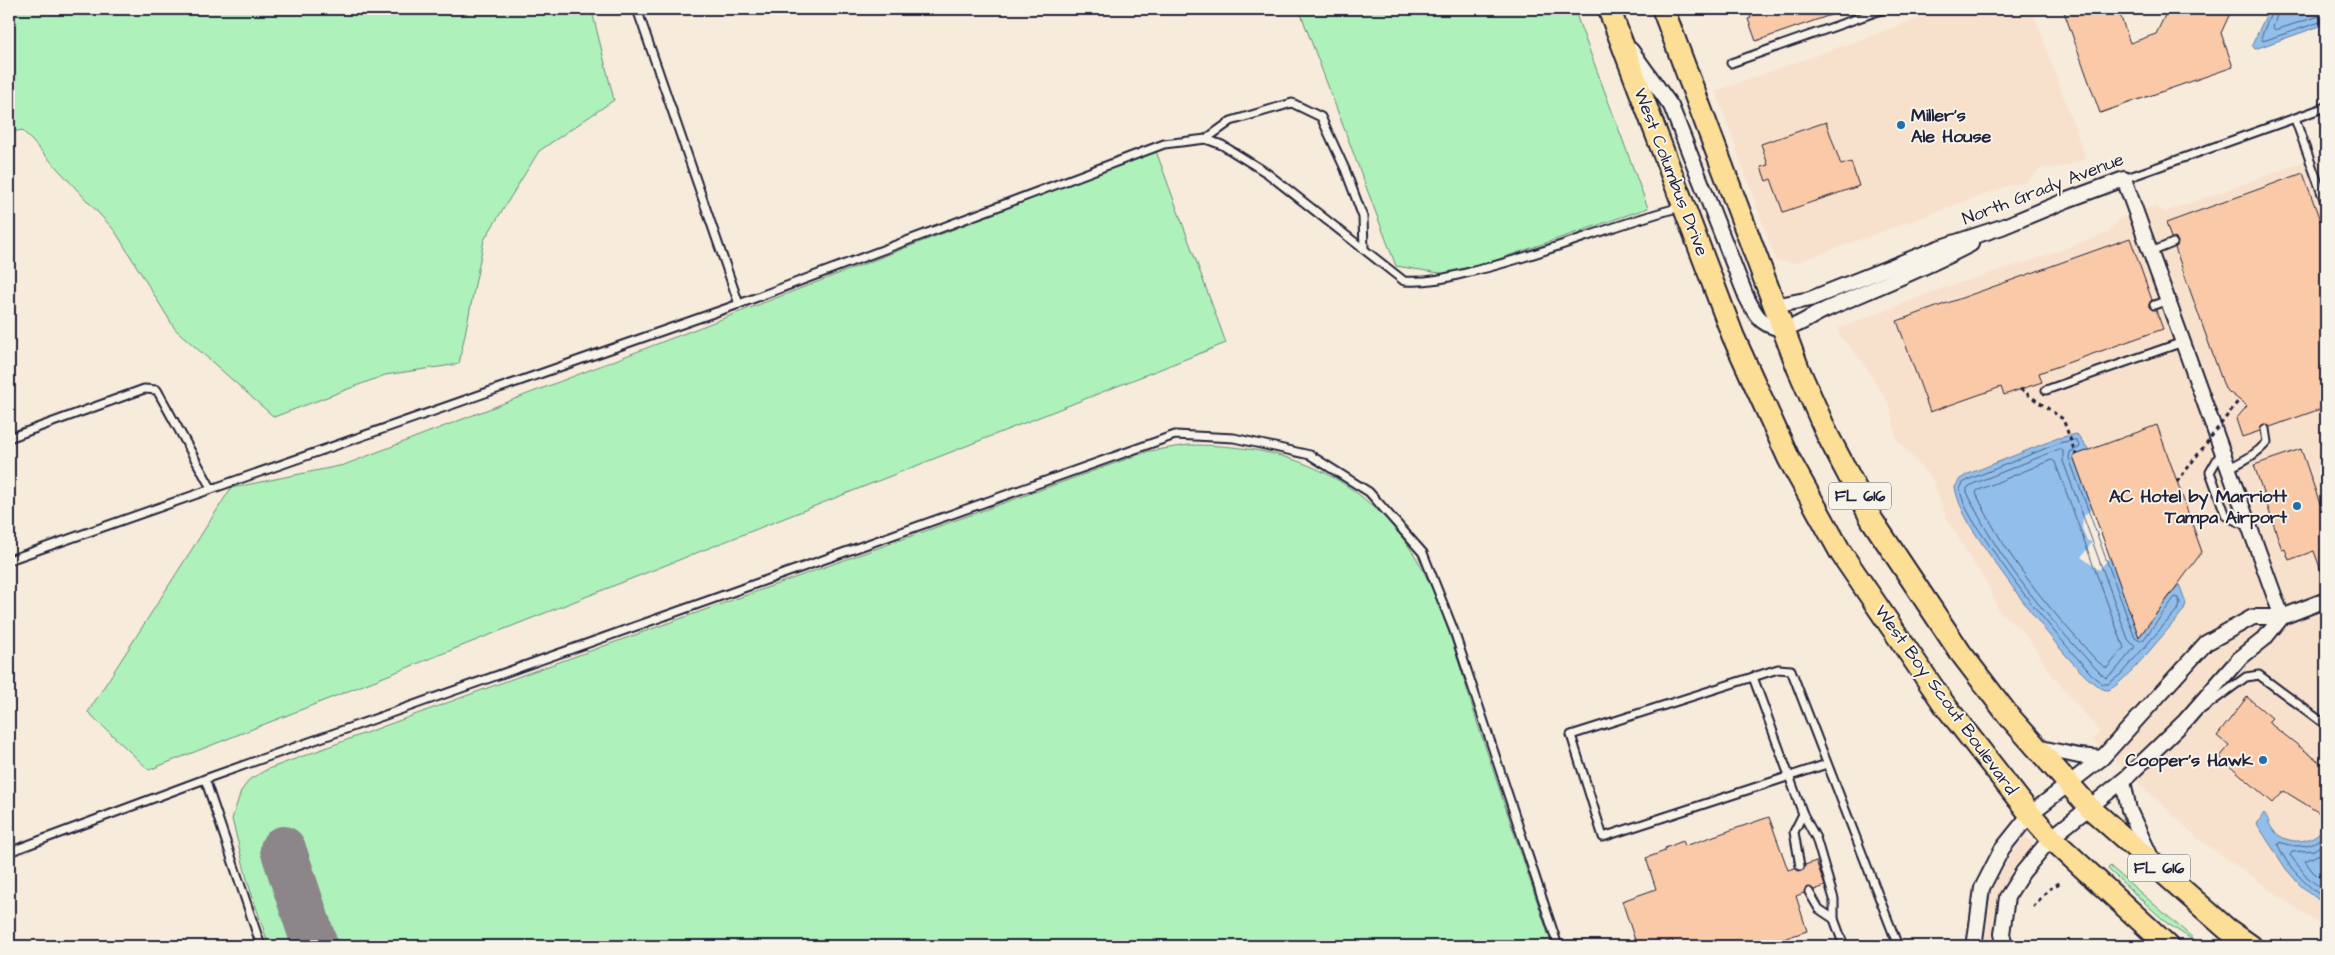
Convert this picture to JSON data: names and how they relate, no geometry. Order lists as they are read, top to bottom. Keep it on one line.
{"streets":{"main road":["West Columbus Drive","FL 616","West Boy Scout Boulevard"],"street":["North Grady Avenue"]},"crossings":[["West Columbus Drive","West Boy Scout Boulevard"],["North Grady Avenue","FL 616"]],"places":["Miller's Ale House","AC Hotel by Marriott Tampa Airport","Cooper's Hawk"]}
